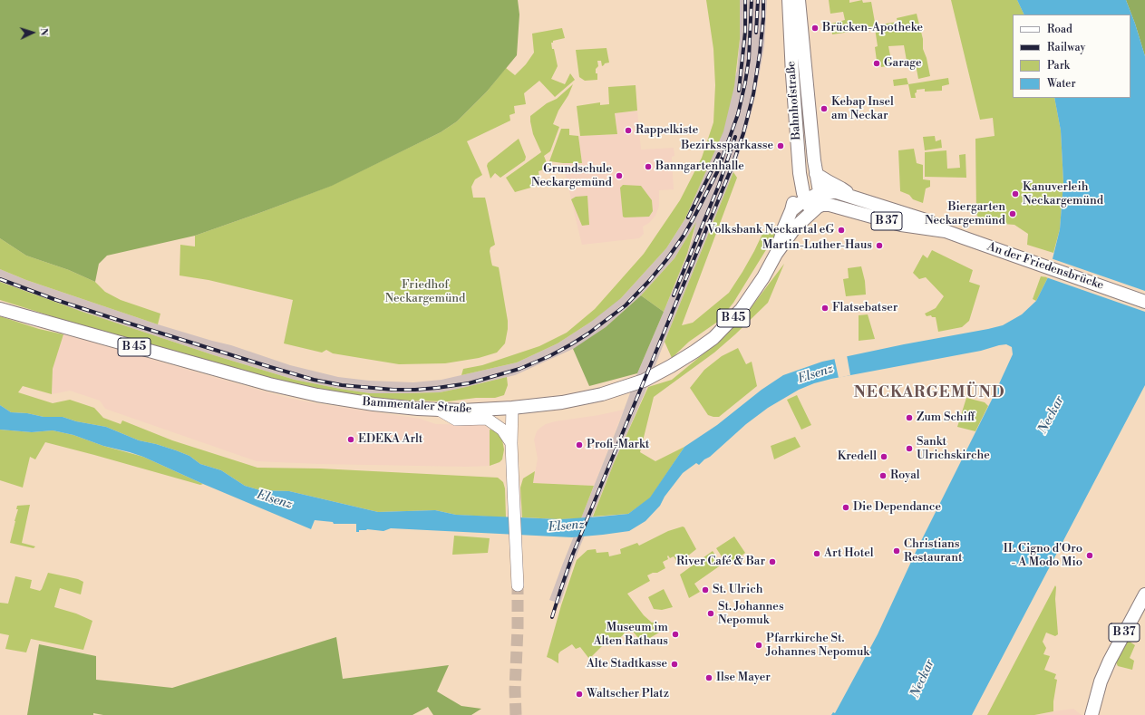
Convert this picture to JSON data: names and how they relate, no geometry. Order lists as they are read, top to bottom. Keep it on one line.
{"streets":{"main road":["Bahnhofstraße","B 37","An der Friedensbrücke","B 45","Bammentaler Straße"]},"crossings":[["Bahnhofstraße","B 37"],["Bahnhofstraße","An der Friedensbrücke"],["Bahnhofstraße","Bammentaler Straße"],["B 37","An der Friedensbrücke"],["An der Friedensbrücke","Bammentaler Straße"],["B 45","Bammentaler Straße"]],"districts":["NECKARGEMÜND"],"water":["Elsenz","Neckar"],"parks":["Friedhof Neckargemünd"],"places":["Brücken-Apotheke","Garage","Kebap Insel am Neckar","Rappelkiste","Bezirkssparkasse","Banngartenhalle","Grundschule Neckargemünd","Kanuverleih Neckargemünd","Biergarten Neckargemünd","Volksbank Neckartal eG","Martin-Luther-Haus","Flatsebatser","Zum Schiff","EDEKA Arlt","Profi-Markt","Sankt Ulrichskirche","Kredell","Royal","Die Dependance","Christians Restaurant","Art Hotel","IL Cigno d'Oro - A Modo Mio","River Café & Bar","St. Ulrich","St. Johannes Nepomuk","Museum im Alten Rathaus","Pfarrkirche St. Johannes Nepomuk","Alte Stadtkasse","Ilse Mayer","Waltscher Platz"],"legend":["Road","Railway","Park","Water"],"north":"right"}
